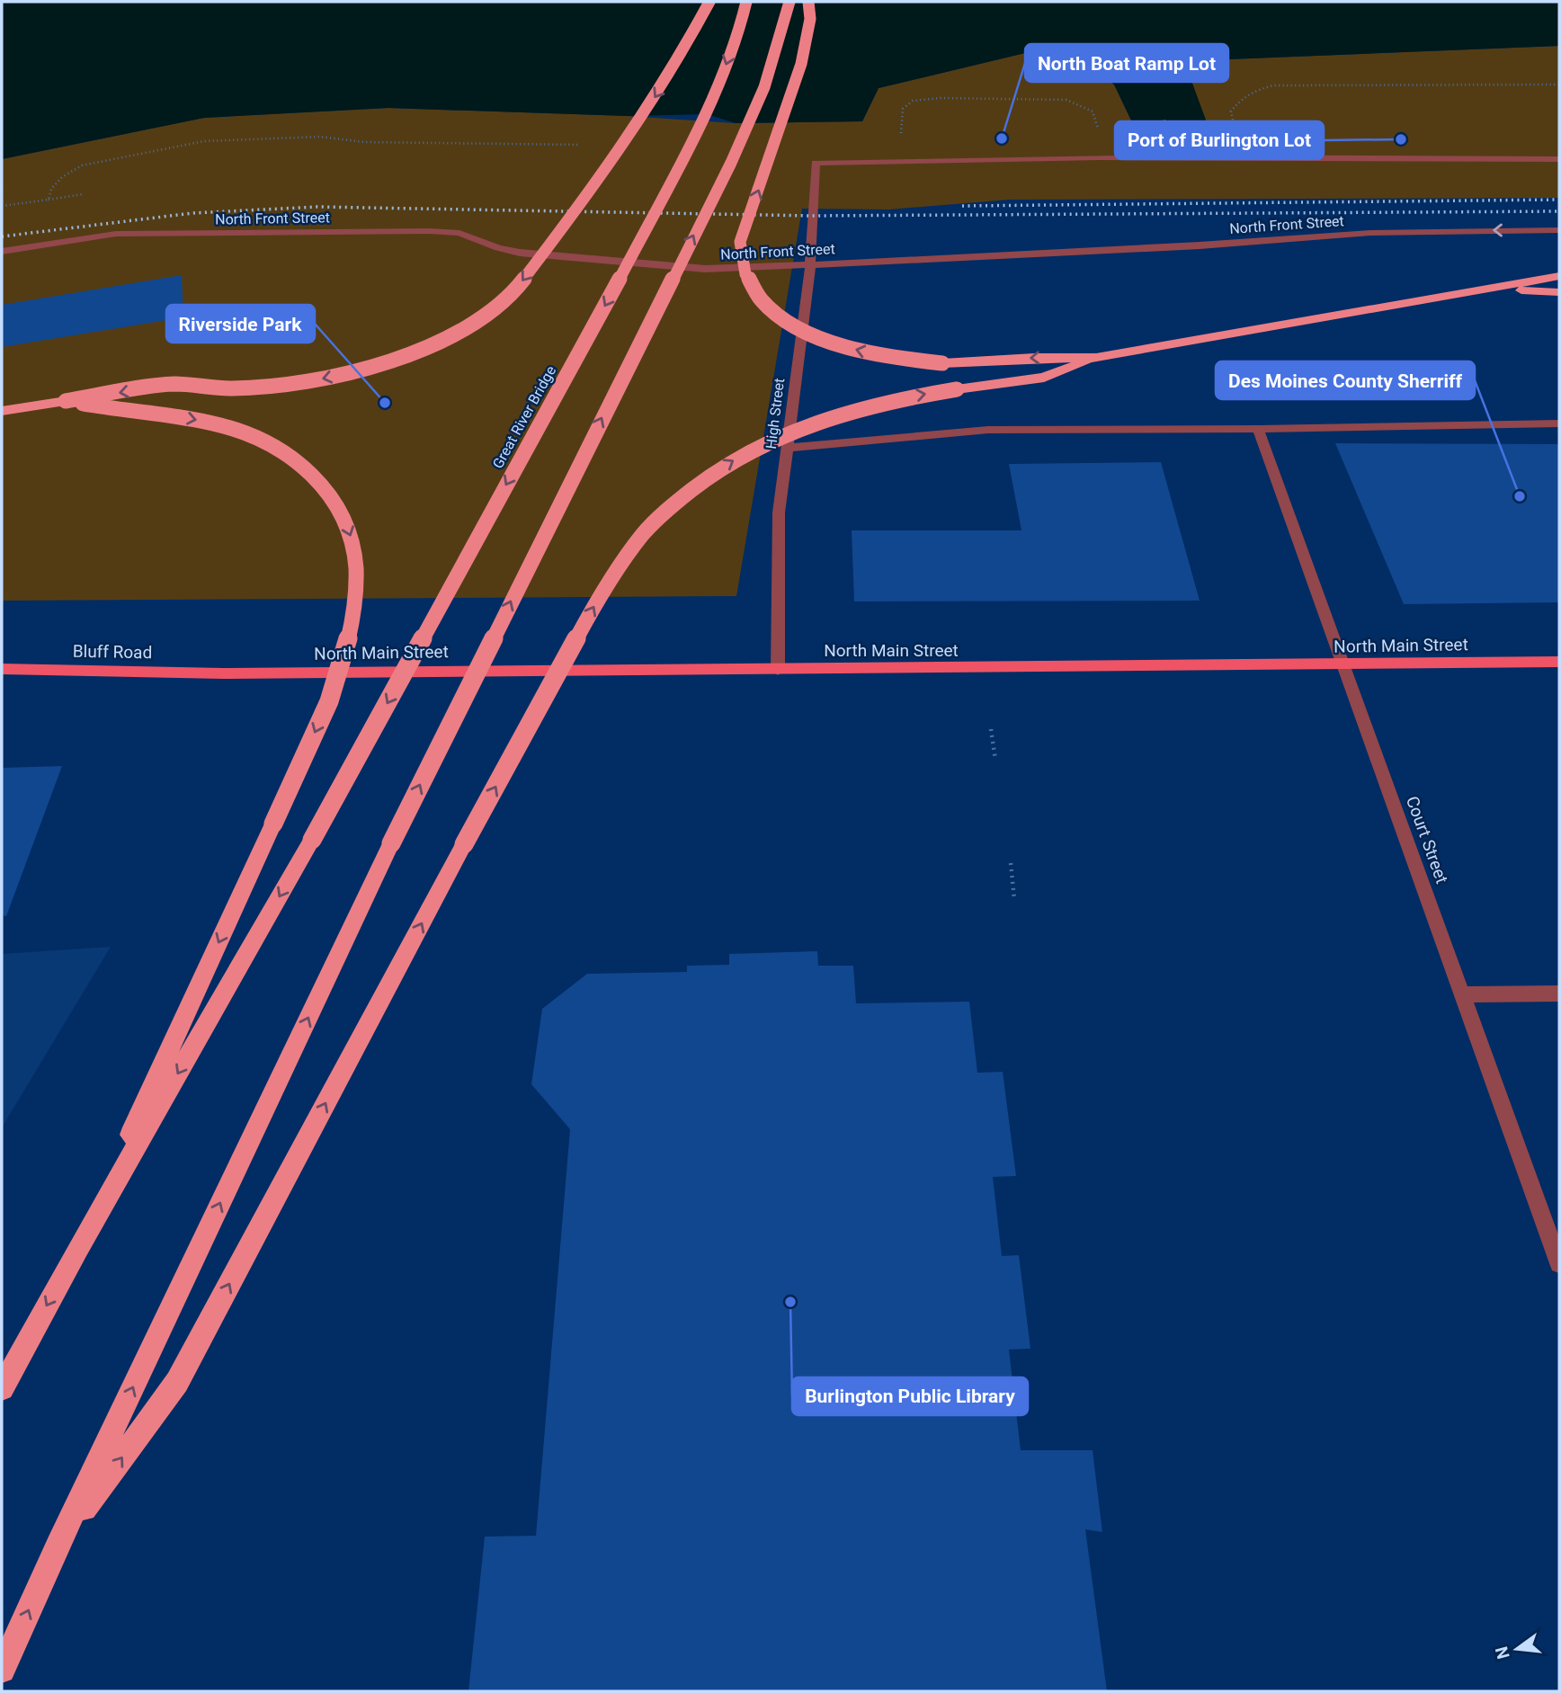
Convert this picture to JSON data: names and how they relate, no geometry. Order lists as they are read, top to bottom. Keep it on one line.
{"streets":{"highway":["Great River Bridge"],"main road":["North Main Street","Bluff Road"],"street":["North Front Street","High Street","Court Street"]},"crossings":[["North Front Street","High Street"],["High Street","North Main Street"],["North Main Street","Bluff Road"],["North Main Street","Court Street"]],"places":["North Boat Ramp Lot","Port of Burlington Lot","Riverside Park","Des Moines County Sherriff","Burlington Public Library"],"north":"left"}
